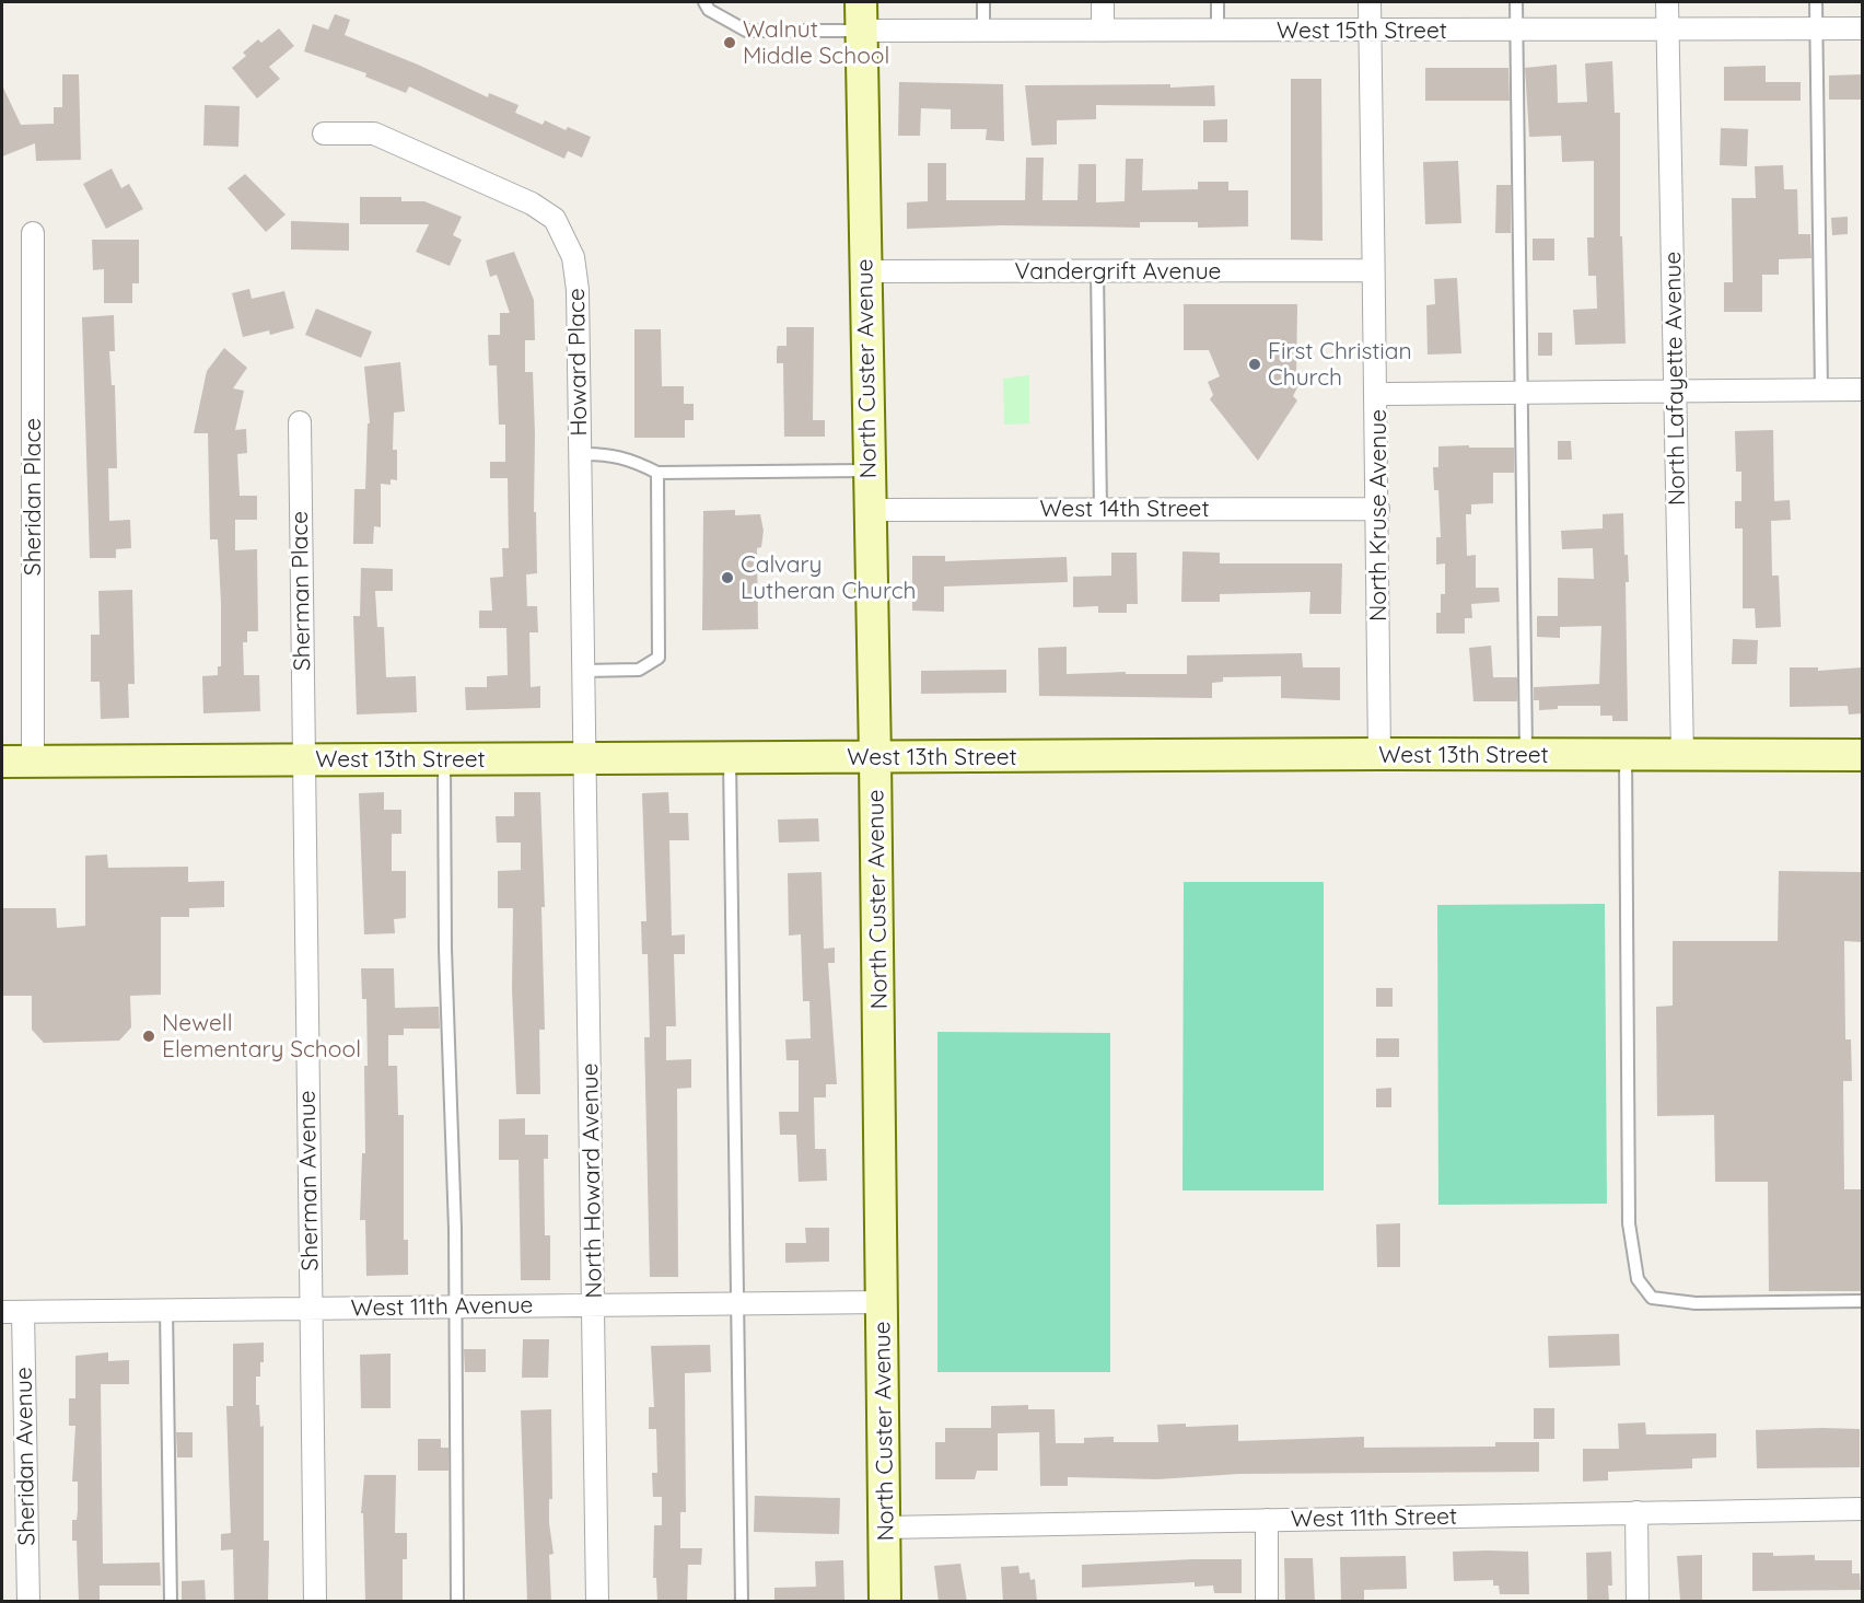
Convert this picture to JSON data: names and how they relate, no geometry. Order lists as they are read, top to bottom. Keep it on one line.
{"streets":{"main road":["North Custer Avenue","West 13th Street"],"street":["West 15th Street","Vandergrift Avenue","Howard Place","North Lafayette Avenue","Sheridan Place","West 14th Street","North Kruse Avenue","Sherman Place","Sherman Avenue","North Howard Avenue","West 11th Avenue","Sheridan Avenue","West 11th Street"]},"crossings":[["West 15th Street","North Custer Avenue"],["West 15th Street","North Lafayette Avenue"],["West 15th Street","North Kruse Avenue"],["Vandergrift Avenue","North Custer Avenue"],["Vandergrift Avenue","North Kruse Avenue"],["Howard Place","West 13th Street"],["Howard Place","North Howard Avenue"],["North Custer Avenue","West 14th Street"],["North Custer Avenue","West 13th Street"],["North Custer Avenue","West 11th Avenue"],["North Custer Avenue","West 11th Street"],["North Lafayette Avenue","West 13th Street"],["Sheridan Place","West 13th Street"],["West 14th Street","North Kruse Avenue"],["North Kruse Avenue","West 13th Street"],["Sherman Place","West 13th Street"],["Sherman Place","Sherman Avenue"],["West 13th Street","Sherman Avenue"],["West 13th Street","North Howard Avenue"],["Sherman Avenue","West 11th Avenue"],["North Howard Avenue","West 11th Avenue"],["West 11th Avenue","Sheridan Avenue"]],"places":["Walnut Middle School","First Christian Church","Calvary Lutheran Church","Newell Elementary School"]}
